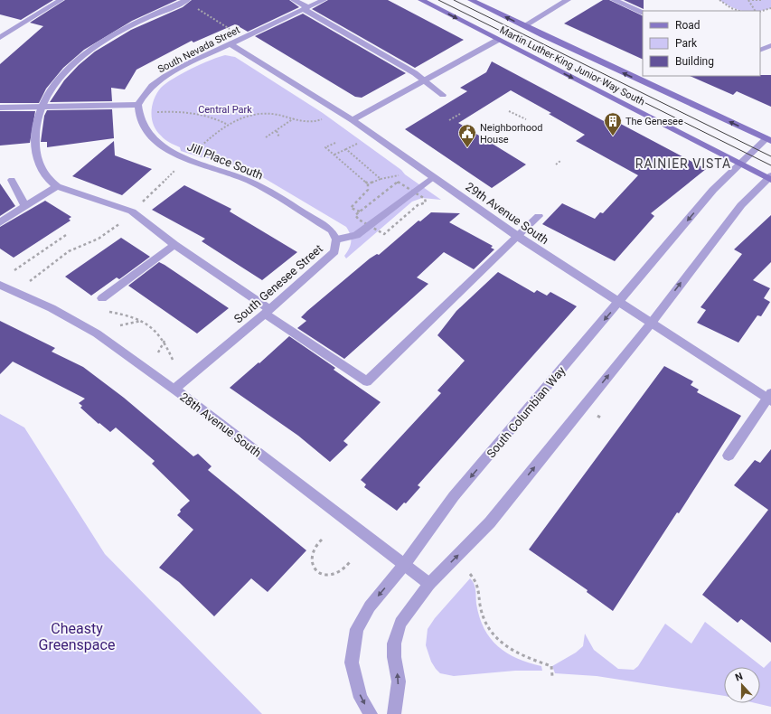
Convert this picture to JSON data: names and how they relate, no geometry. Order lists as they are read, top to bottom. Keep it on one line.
{"streets":{"main road":["Martin Luther King Junior Way South"],"street":["South Nevada Street","Jill Place South","29th Avenue South","South Genesee Street","South Columbian Way","28th Avenue South"]},"crossings":[["South Nevada Street","Jill Place South"],["South Nevada Street","29th Avenue South"],["Martin Luther King Junior Way South","South Columbian Way"],["Jill Place South","South Genesee Street"],["29th Avenue South","South Genesee Street"],["29th Avenue South","South Columbian Way"],["South Genesee Street","28th Avenue South"],["South Columbian Way","28th Avenue South"]],"districts":["RAINIER VISTA"],"parks":["Central Park","Cheasty Greenspace"],"places":{"building":["The Genesee"],"public building":["Neighborhood House"]},"legend":["Road","Park","Building"],"north":"top"}
